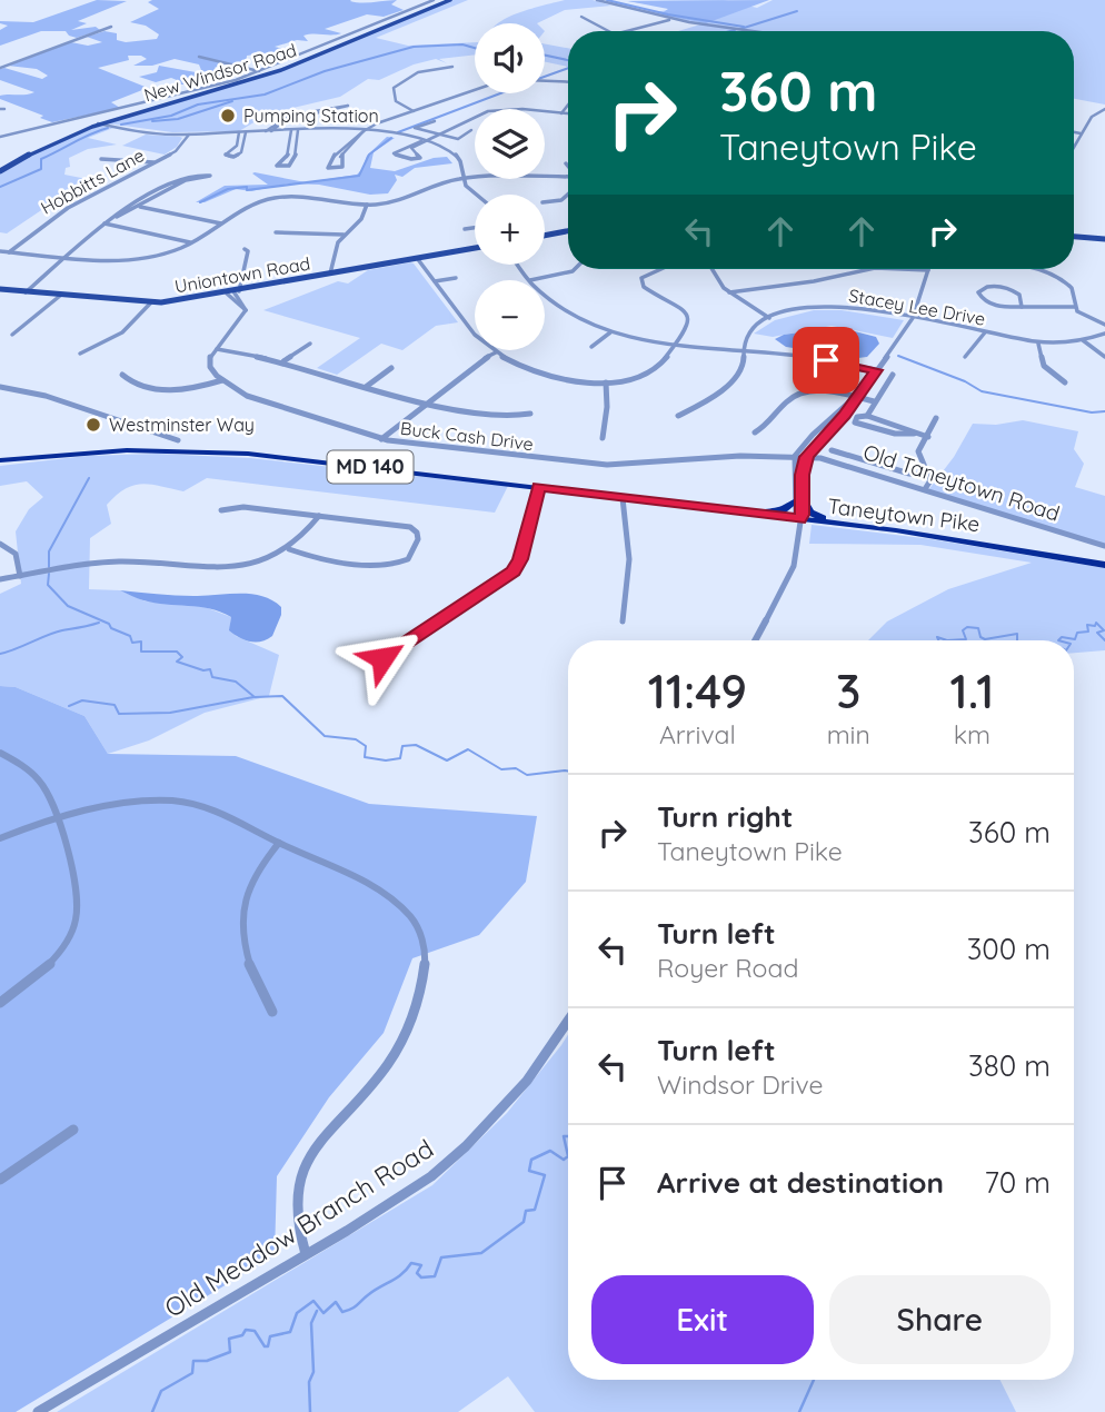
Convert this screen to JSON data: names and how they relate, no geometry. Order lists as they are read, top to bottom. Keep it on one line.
{"streets":{"highway":["MD 140","Taneytown Pike"],"main road":["New Windsor Road","Uniontown Road"],"street":["Hobbitts Lane","Stacey Lee Drive","Buck Cash Drive","Old Taneytown Road","Old Meadow Branch Road"]},"crossings":[["Buck Cash Drive","Old Taneytown Road"]],"places":["Pumping Station","Westminster Way"],"page":{"map_buttons":["+","−"],"turn":["360 m","Taneytown Pike"],"eta":["11:49","Arrival","3","min","1.1","km"],"list":[{"name":"Turn right","note":"Taneytown Pike","value":"360 m"},{"name":"Turn left","note":"Royer Road","value":"300 m"},{"name":"Turn left","note":"Windsor Drive","value":"380 m"},{"name":"Arrive at destination","value":"70 m"}],"buttons":["Exit","Share"]}}
